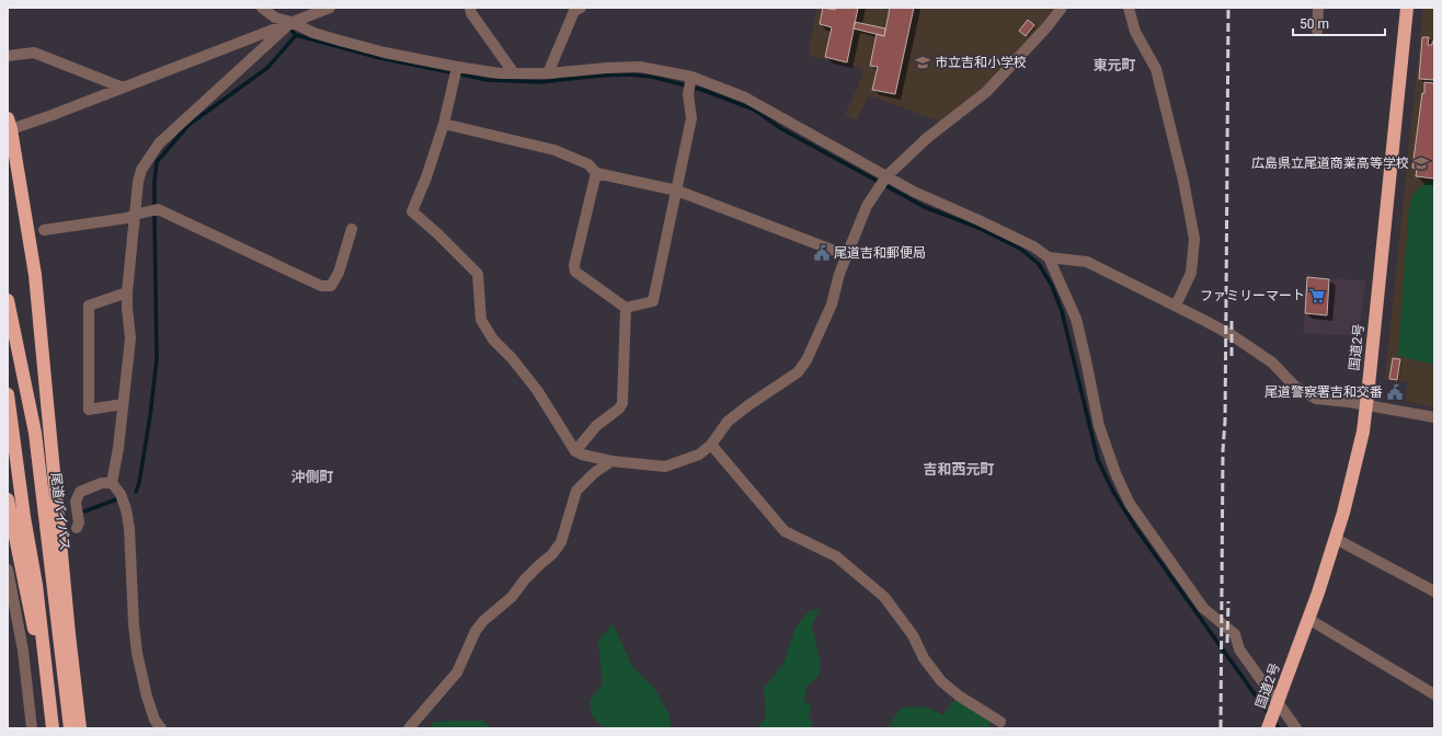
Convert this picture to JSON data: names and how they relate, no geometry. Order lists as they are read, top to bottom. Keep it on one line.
{"streets":{"highway":["国道2号","尾道バイパス"]},"districts":["東元町","吉和西元町","沖側町"],"places":{"school or university":["市立吉和小学校","広島県立尾道商業高等学校"],"public building":["尾道吉和郵便局","尾道警察署吉和交番"],"supermarket":["ファミリーマート"]},"scale_bar":"50 m"}
